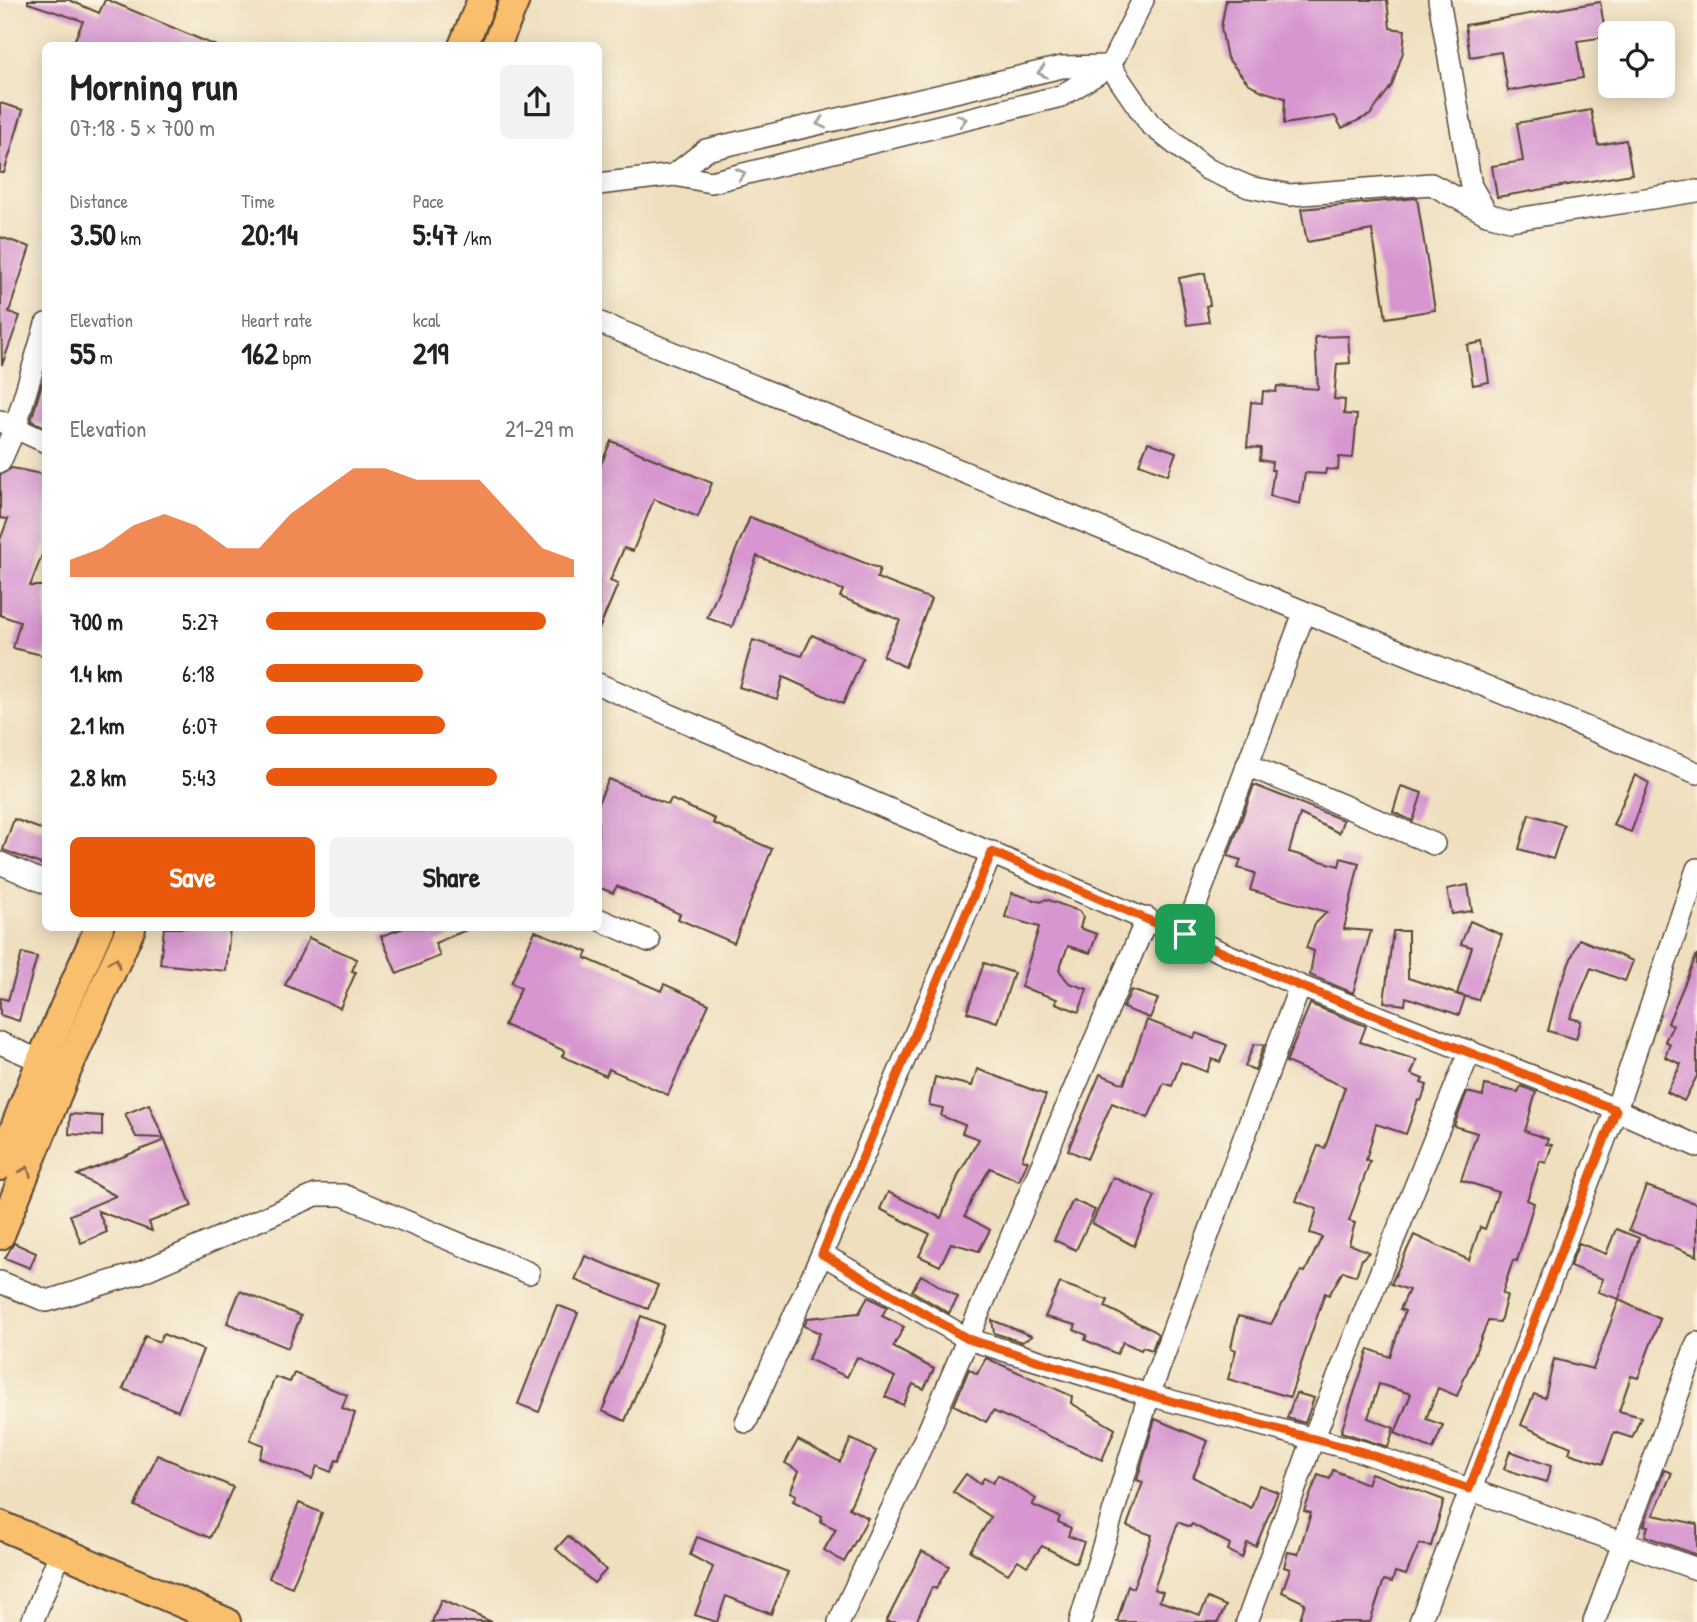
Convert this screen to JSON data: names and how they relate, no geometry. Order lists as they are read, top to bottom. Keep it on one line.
{"page":{"heading":["Morning run","07:18 · 5 × 700 m"],"stats":[["Distance","3.50 km"],["Time","20:14"],["Pace","5:47 /km"],["Elevation","55 m"],["Heart rate","162 bpm"],["kcal","219"]],"chart":["Elevation","21–29 m"],"list":[{"name":"700 m","note":"5:27"},{"name":"1.4 km","note":"6:18"},{"name":"2.1 km","note":"6:07"},{"name":"2.8 km","note":"5:43"}],"buttons":["Save","Share"]}}
